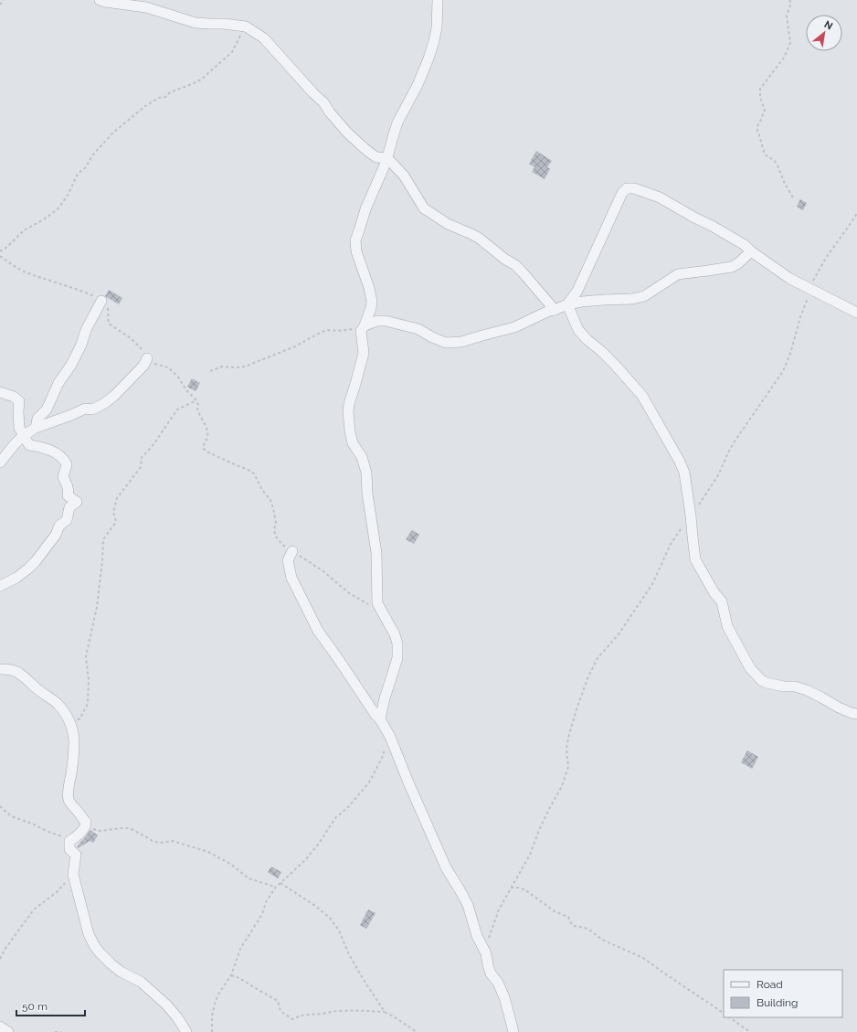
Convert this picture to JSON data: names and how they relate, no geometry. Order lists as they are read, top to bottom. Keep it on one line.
{"legend":["Road","Building"],"scale_bar":"50 m","north":"top right"}
